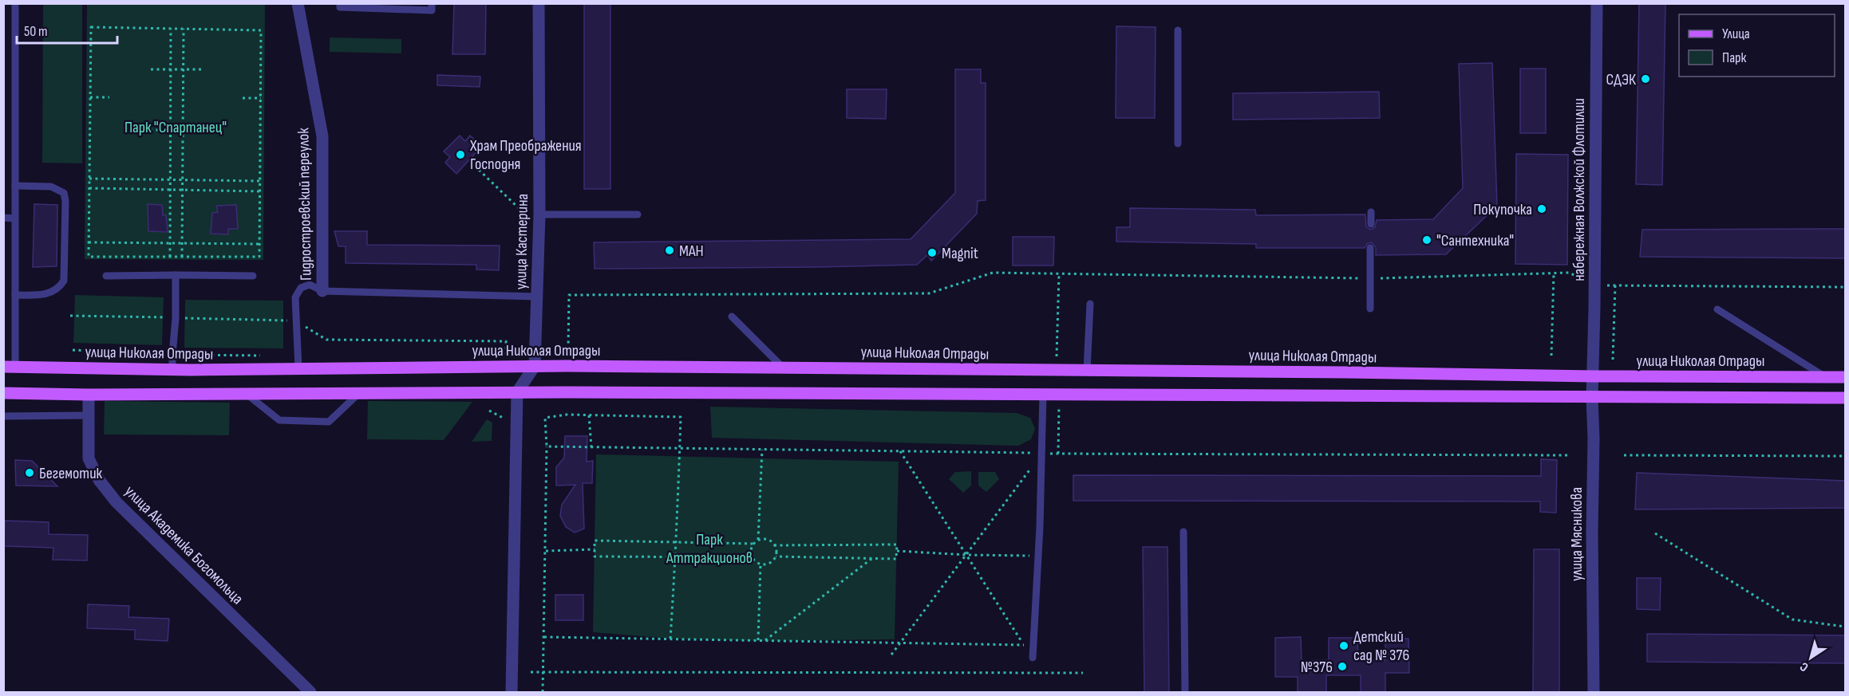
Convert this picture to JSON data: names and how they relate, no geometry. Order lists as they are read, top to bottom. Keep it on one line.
{"streets":{"main road":["улица Николая Отрады"],"street":["набережная Волжской Флотилии","Гидростроевский переулок","улица Кастерина","улица Мясникова","улица Академика Богомольца"]},"crossings":[["набережная Волжской Флотилии","улица Николая Отрады"],["набережная Волжской Флотилии","улица Мясникова"],["улица Кастерина","улица Николая Отрады"],["улица Николая Отрады","улица Мясникова"]],"parks":["Парк \"Спартанец\"","Парк Аттракционов"],"places":["СДЭК","Храм Преображения Господня","Покупочка","\"Сантехника\"","МАН","Magnit","Бегемотик","Детский сад № 376","№376"],"legend":["Улица","Парк"],"scale_bar":"50 m","north":"bottom left"}
